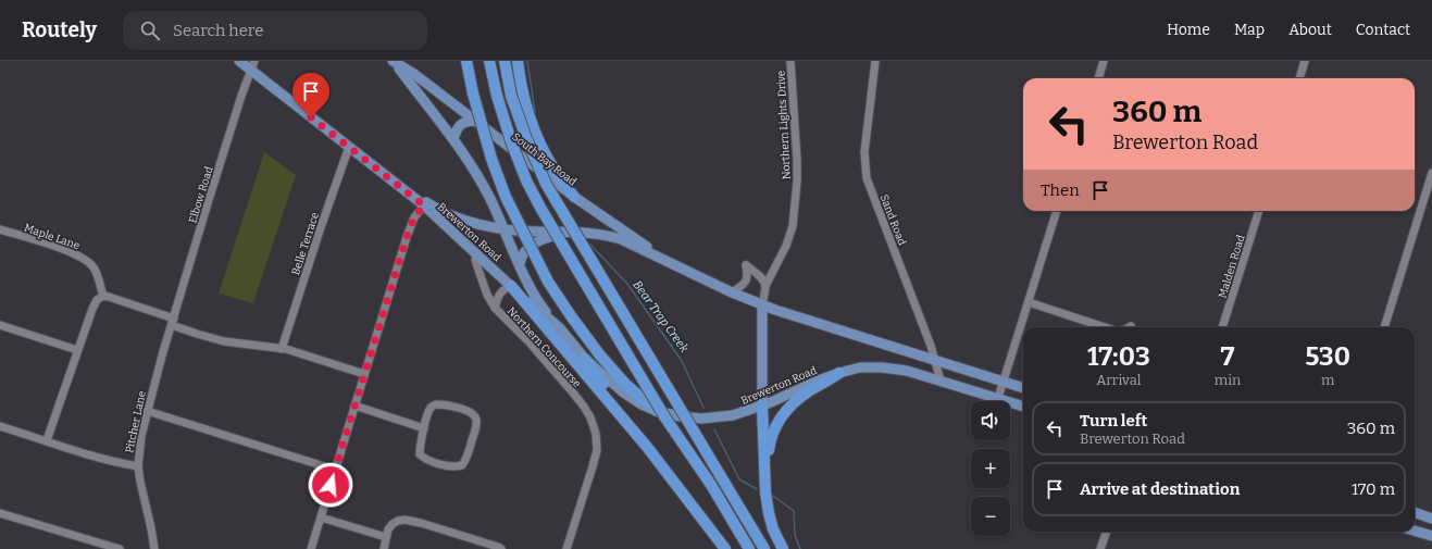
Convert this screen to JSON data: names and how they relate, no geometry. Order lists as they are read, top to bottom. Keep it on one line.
{"streets":{"main road":["South Bay Road","Brewerton Road"],"street":["Northern Lights Drive","Elbow Road","Sand Road","Maple Lane","Belle Terrace","Malden Road","Northern Concourse","Pitcher Lane"]},"crossings":[["Northern Lights Drive","Brewerton Road"],["South Bay Road","Brewerton Road"],["Elbow Road","Brewerton Road"],["Elbow Road","Pitcher Lane"],["Sand Road","Brewerton Road"],["Brewerton Road","Belle Terrace"],["Brewerton Road","Northern Concourse"]],"water":["Bear Trap Creek"],"page":{"header":"Routely","search":"Search here","nav":["Home","Map","About","Contact"],"turn":["360 m","Brewerton Road"],"then":"Then","eta":["17:03","Arrival","7","min","530","m"],"map_buttons":["+","−"],"list":[{"name":"Turn left","note":"Brewerton Road","value":"360 m"},{"name":"Arrive at destination","value":"170 m"}]}}
